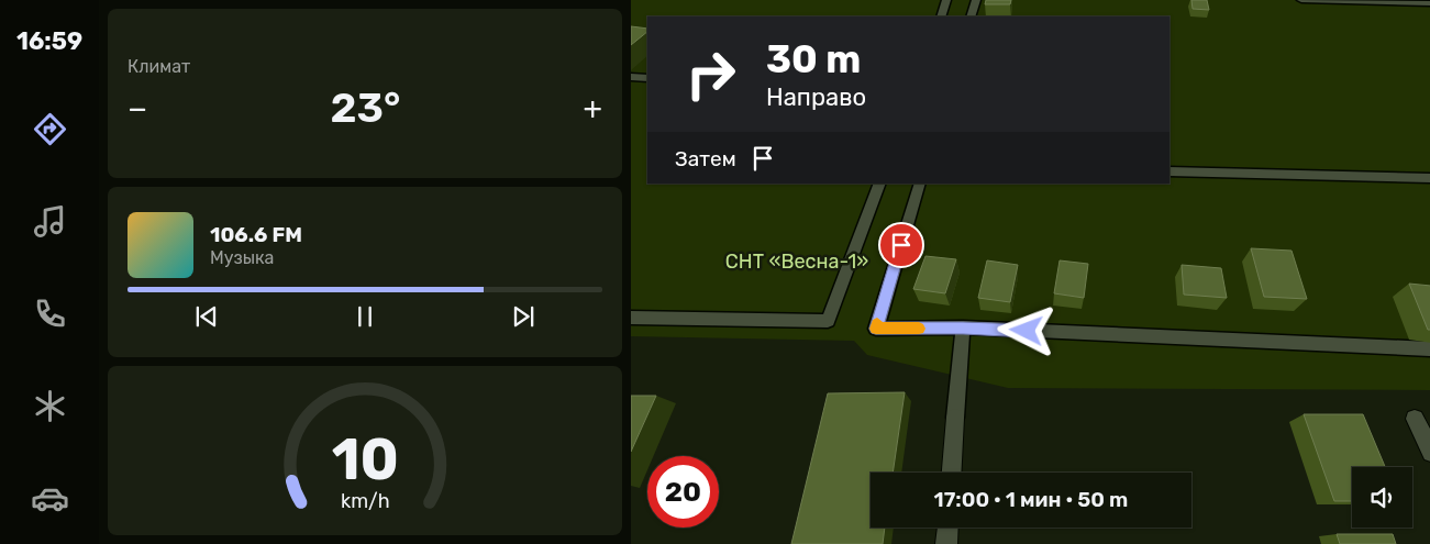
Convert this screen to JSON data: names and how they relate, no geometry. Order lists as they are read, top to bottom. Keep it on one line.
{"parks":["СНТ «Весна-1»"],"page":{"tabs":"16:59","tile":"Климат","turn":["30 m","Направо"],"heat":["−","23°","+"],"then":"Затем","song":["106.6 FM","Музыка"],"limit":"20","trip":"17:00 · 1 мин · 50 m","gauge":["10","km/h"]}}
